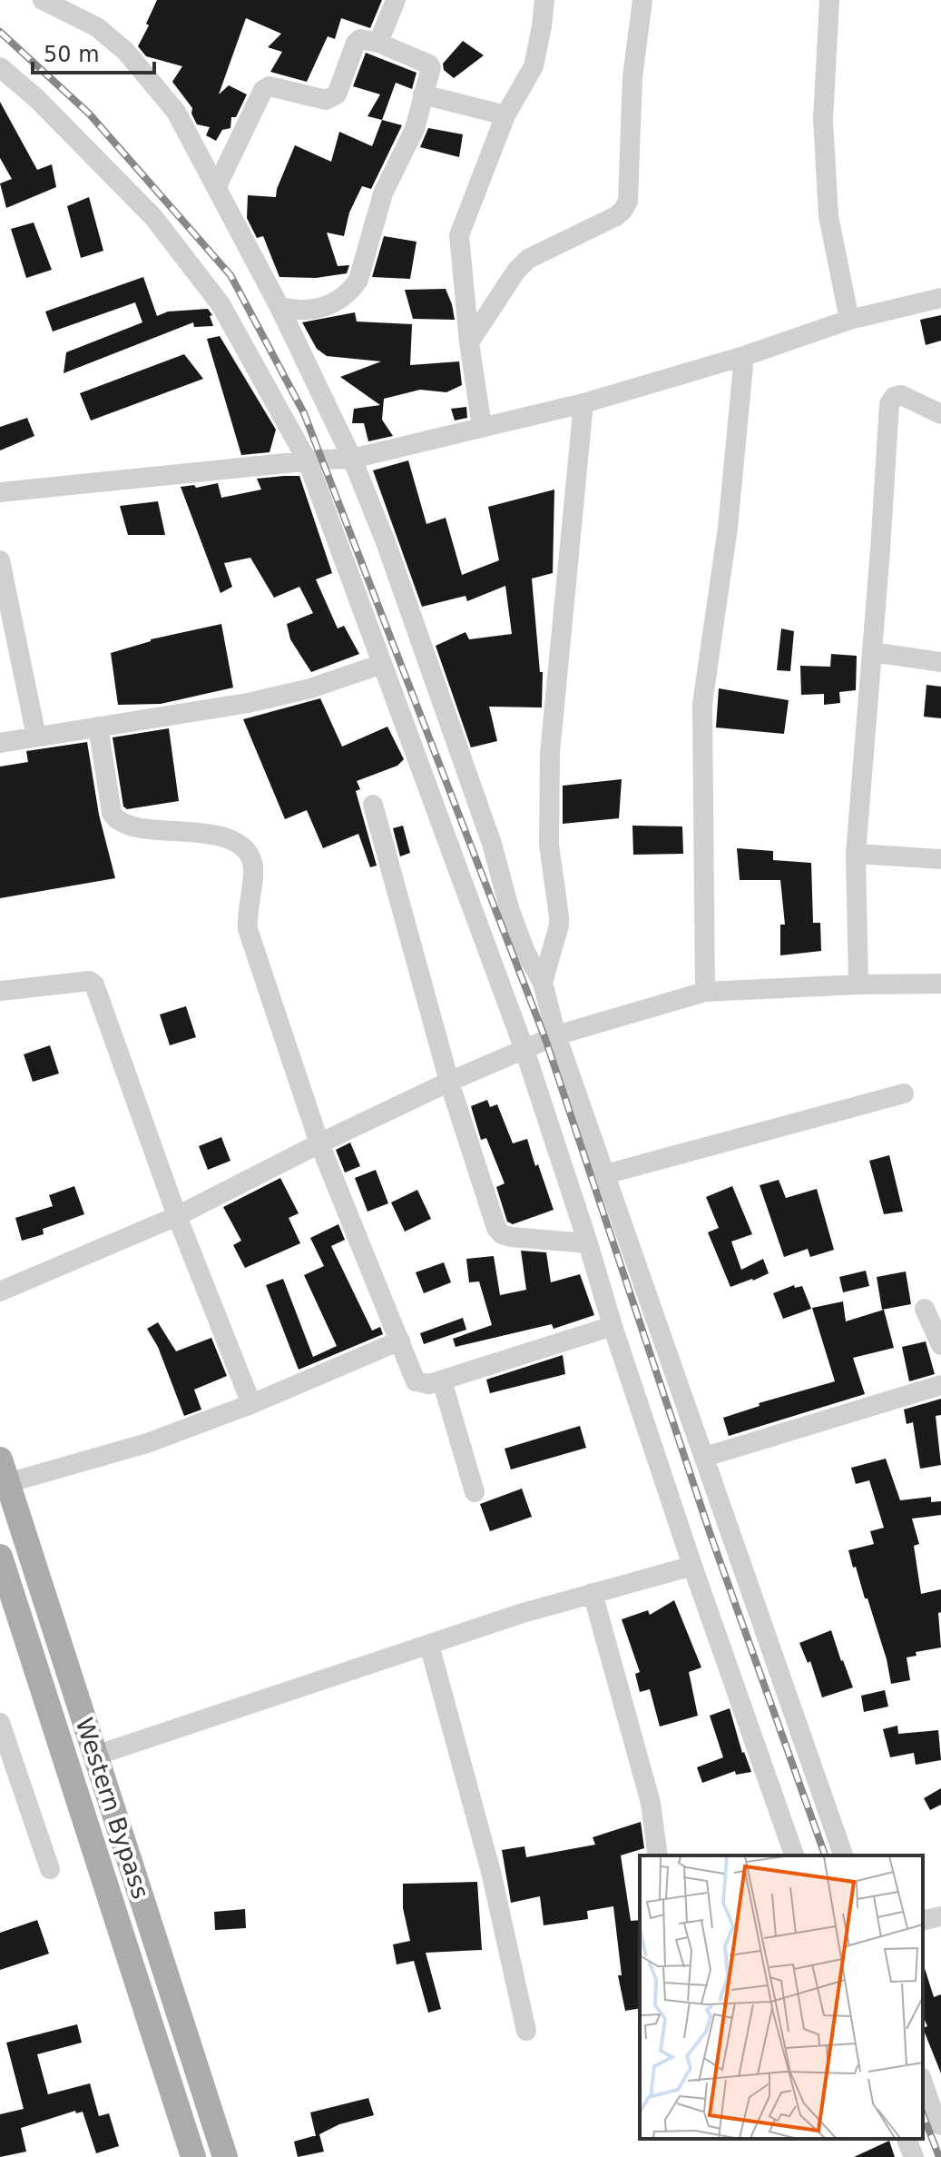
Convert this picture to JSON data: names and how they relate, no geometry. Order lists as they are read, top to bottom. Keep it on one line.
{"streets":{"main road":["Western Bypass"]},"scale_bar":"50 m"}
